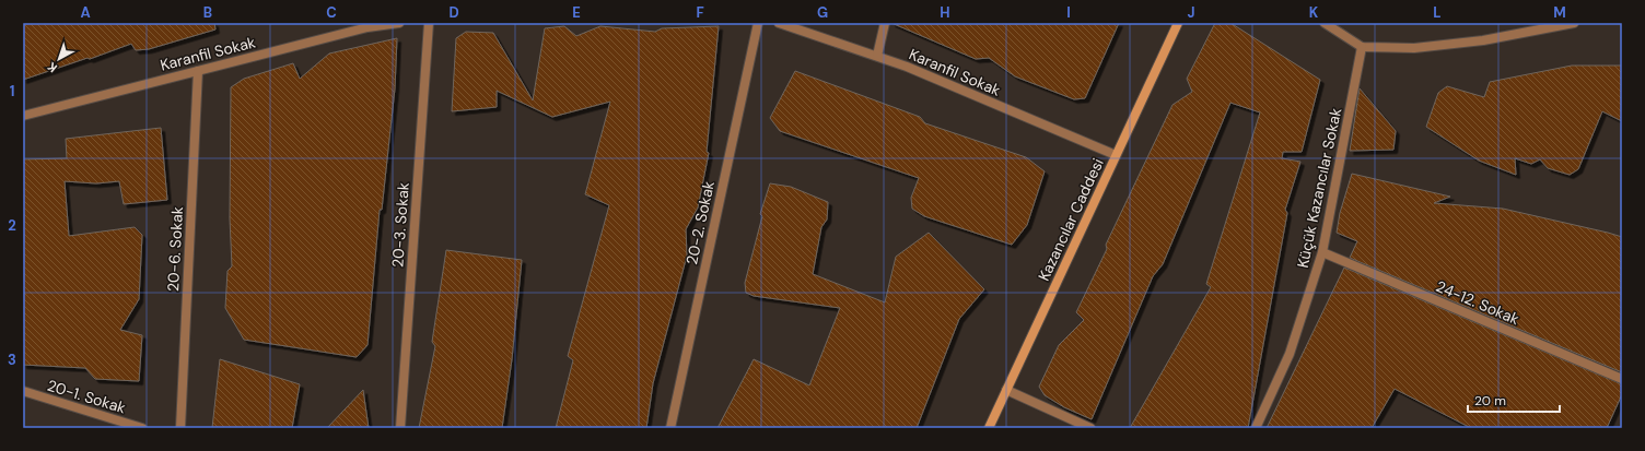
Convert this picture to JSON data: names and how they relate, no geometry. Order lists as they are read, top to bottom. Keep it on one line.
{"streets":{"main road":["Kazancılar Caddesi"],"street":["Karanfil Sokak","Küçük Kazancılar Sokak","20-2. Sokak","20-3. Sokak","20-6. Sokak","24-12. Sokak","20-1. Sokak"]},"crossings":[["Karanfil Sokak","Kazancılar Caddesi"],["Karanfil Sokak","20-6. Sokak"],["Küçük Kazancılar Sokak","24-12. Sokak"]],"scale_bar":"20 m","north":"bottom left","grid":{"columns":["A","B","C","D","E","F","G","H","I","J","K","L","M"],"rows":["1","2","3"]}}
